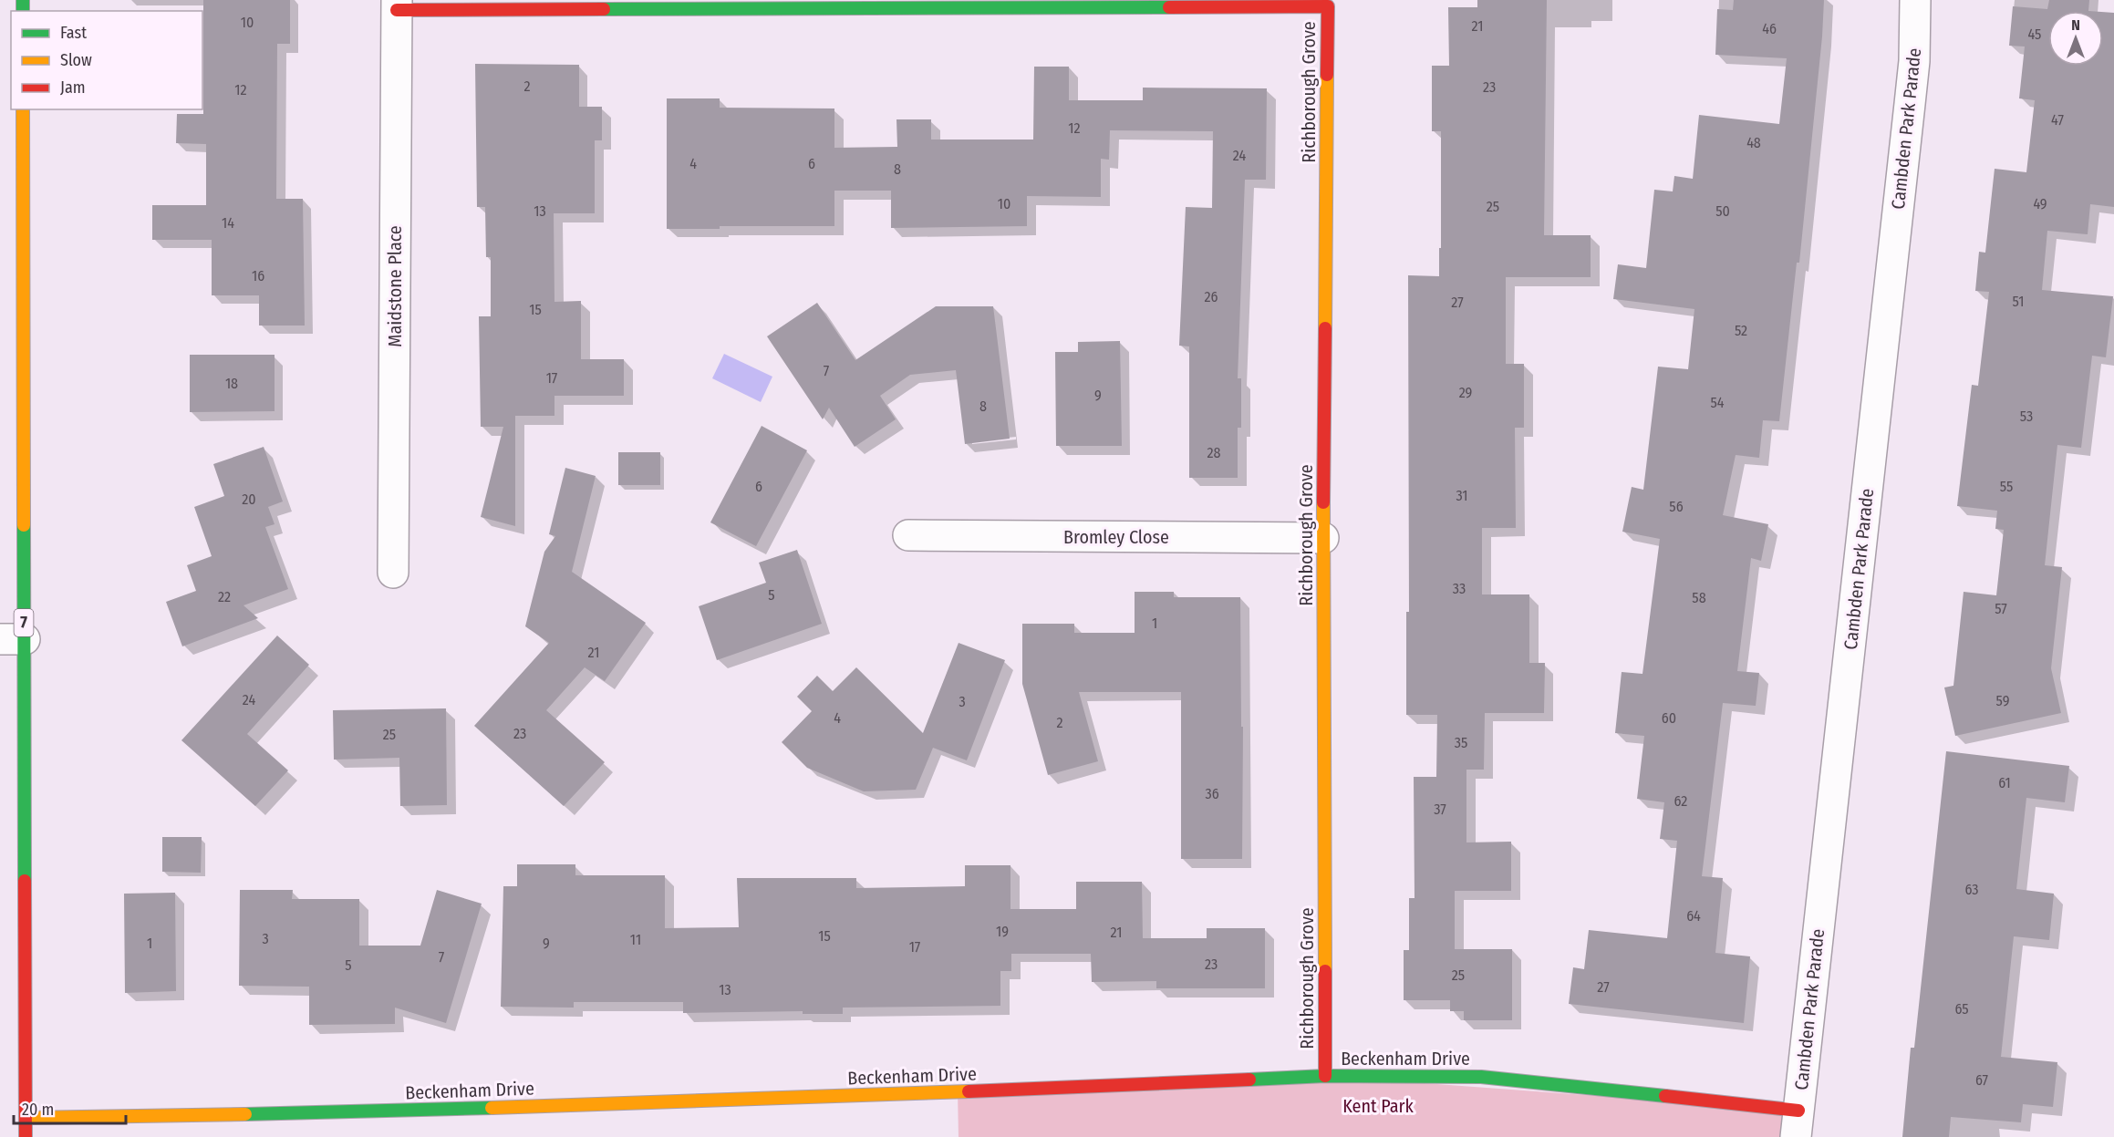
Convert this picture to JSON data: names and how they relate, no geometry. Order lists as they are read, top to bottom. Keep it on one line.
{"streets":{"street":["Richborough Grove","Cambden Park Parade","Maidstone Place","Bromley Close","7","Beckenham Drive"]},"crossings":[["Richborough Grove","Maidstone Place"],["Richborough Grove","Bromley Close"],["Richborough Grove","Beckenham Drive"],["Cambden Park Parade","Beckenham Drive"],["7","Beckenham Drive"]],"parks":["Kent Park"],"house_numbers":["10","21","46","45","2","23","12","47","12","48","24","4","6","8","10","49","25","13","50","14","16","26","51","27","15","52","7","17","18","29","9","54","8","53","28","6","55","31","20","56","33","5","22","58","57","1","21","24","59","3","4","60","2","23","25","35","61","36","62","37","63","64","19","21","15","3","11","1","9","17","7","23","5","25","27","13","65","67"],"legend":["Fast","Slow","Jam"],"scale_bar":"20 m","north":"top"}
